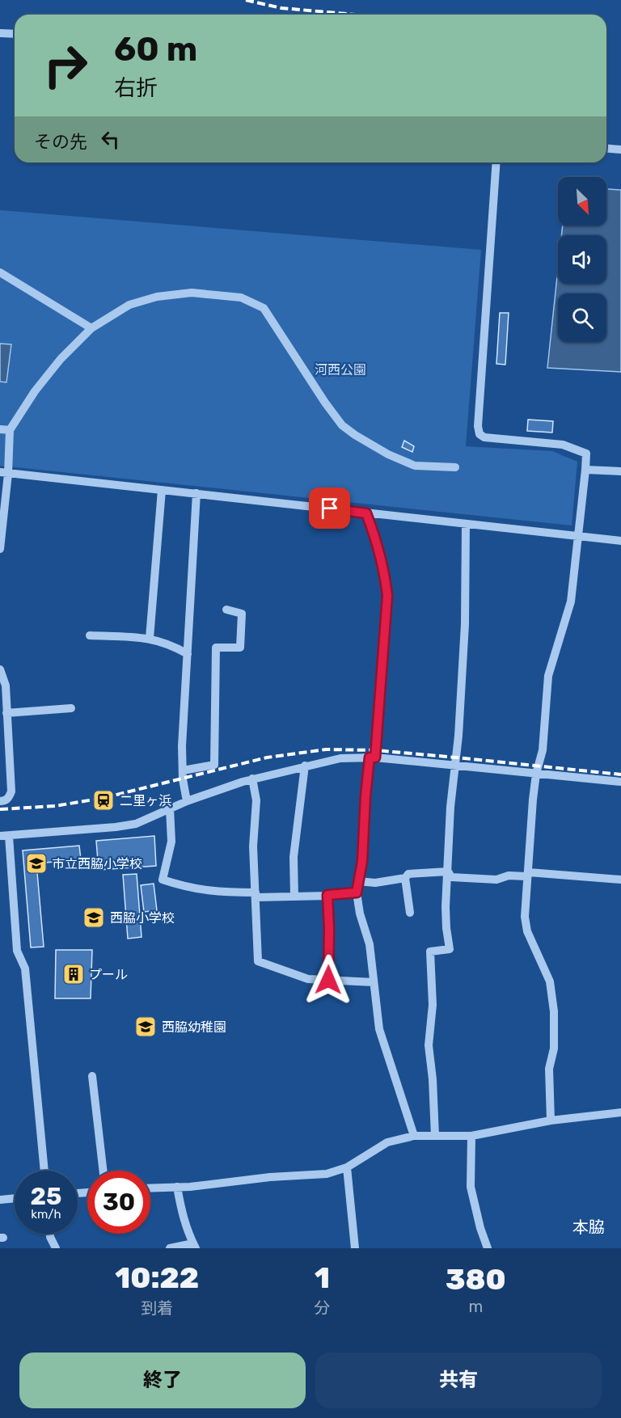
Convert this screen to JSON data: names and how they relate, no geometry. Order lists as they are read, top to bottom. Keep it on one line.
{"districts":["本脇"],"parks":["河西公園"],"places":{"station":["二里ヶ浜"],"school or university":["市立西脇小学校","西脇小学校","西脇幼稚園"],"building":["プール"]},"north":"bottom right","page":{"turn":["60 m","右折"],"then":"その先","speed":"25 km/h","limit":"30","eta":["10:22","到着","1","分","380","m"],"buttons":["終了","共有"]}}
